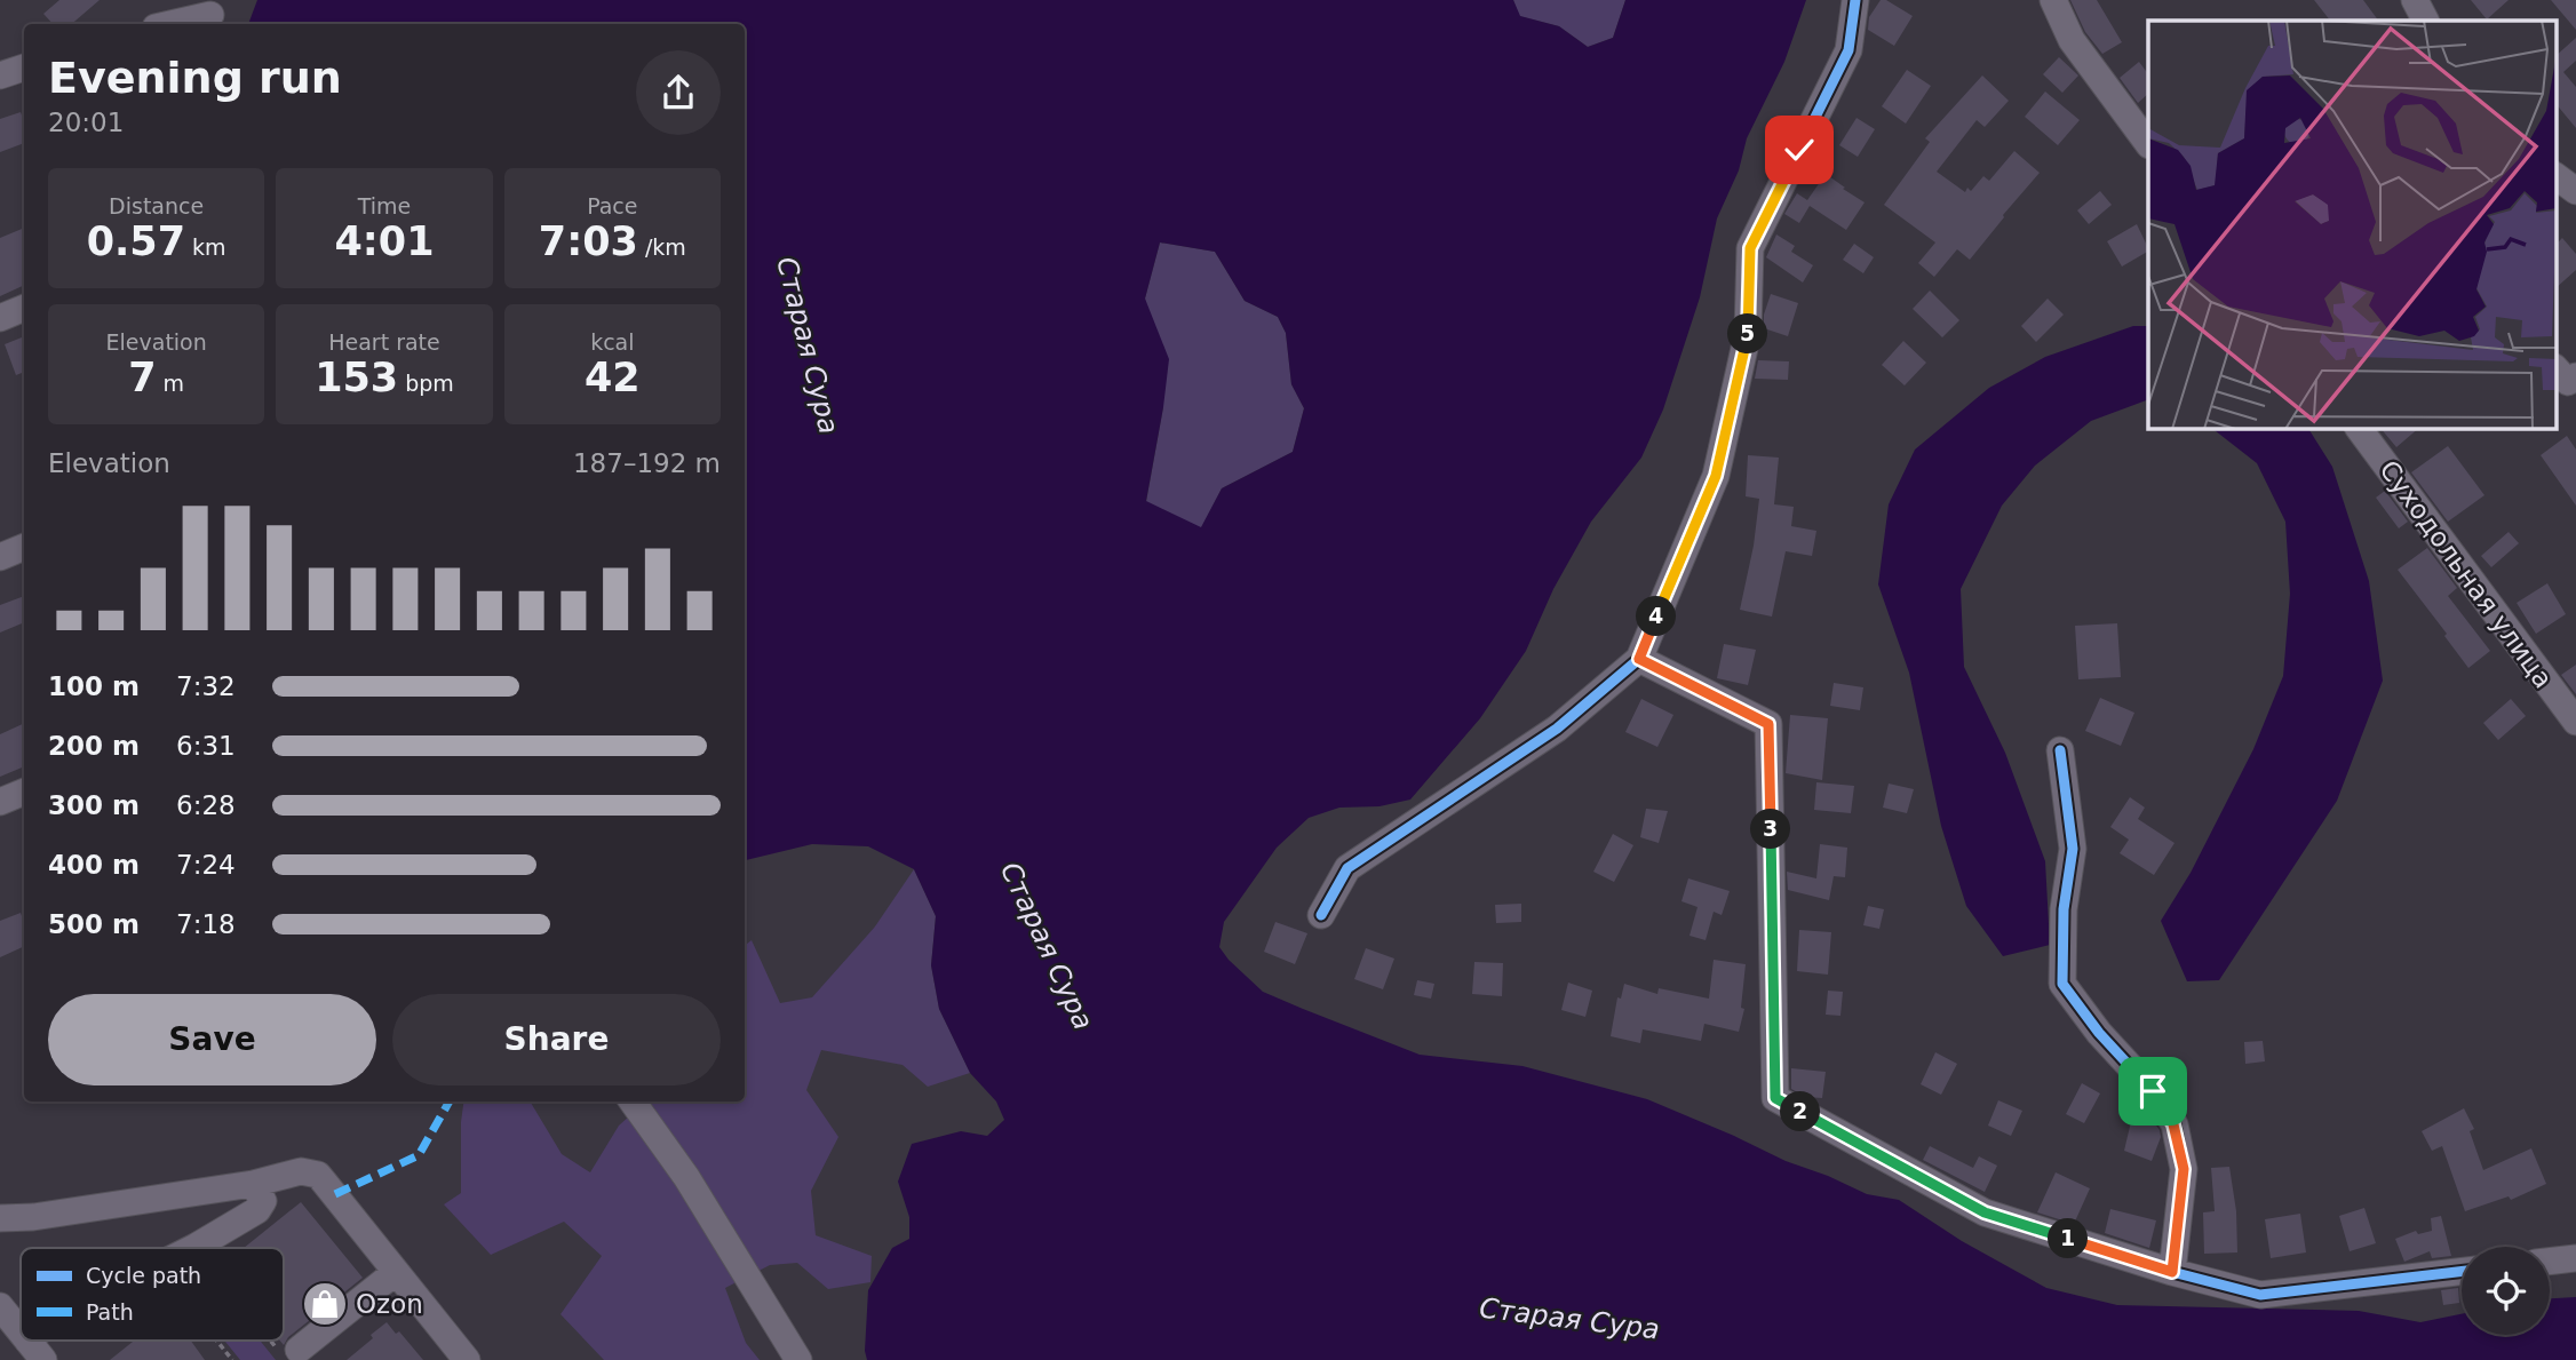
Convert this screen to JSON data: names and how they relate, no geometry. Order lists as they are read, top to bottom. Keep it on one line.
{"streets":{"street":["Суходольная улица"]},"water":["Старая Сура"],"places":{"shop":["Ozon"]},"legend":["Cycle path","Path"],"page":{"heading":["Evening run","20:01"],"stats":[["Distance","0.57 km"],["Time","4:01"],["Pace","7:03 /km"],["Elevation","7 m"],["Heart rate","153 bpm"],["kcal","42"]],"pins":["5","4","3","2","1"],"chart":["Elevation","187–192 m"],"list":[{"name":"100 m","note":"7:32"},{"name":"200 m","note":"6:31"},{"name":"300 m","note":"6:28"},{"name":"400 m","note":"7:24"},{"name":"500 m","note":"7:18"}],"buttons":["Save","Share"]}}
